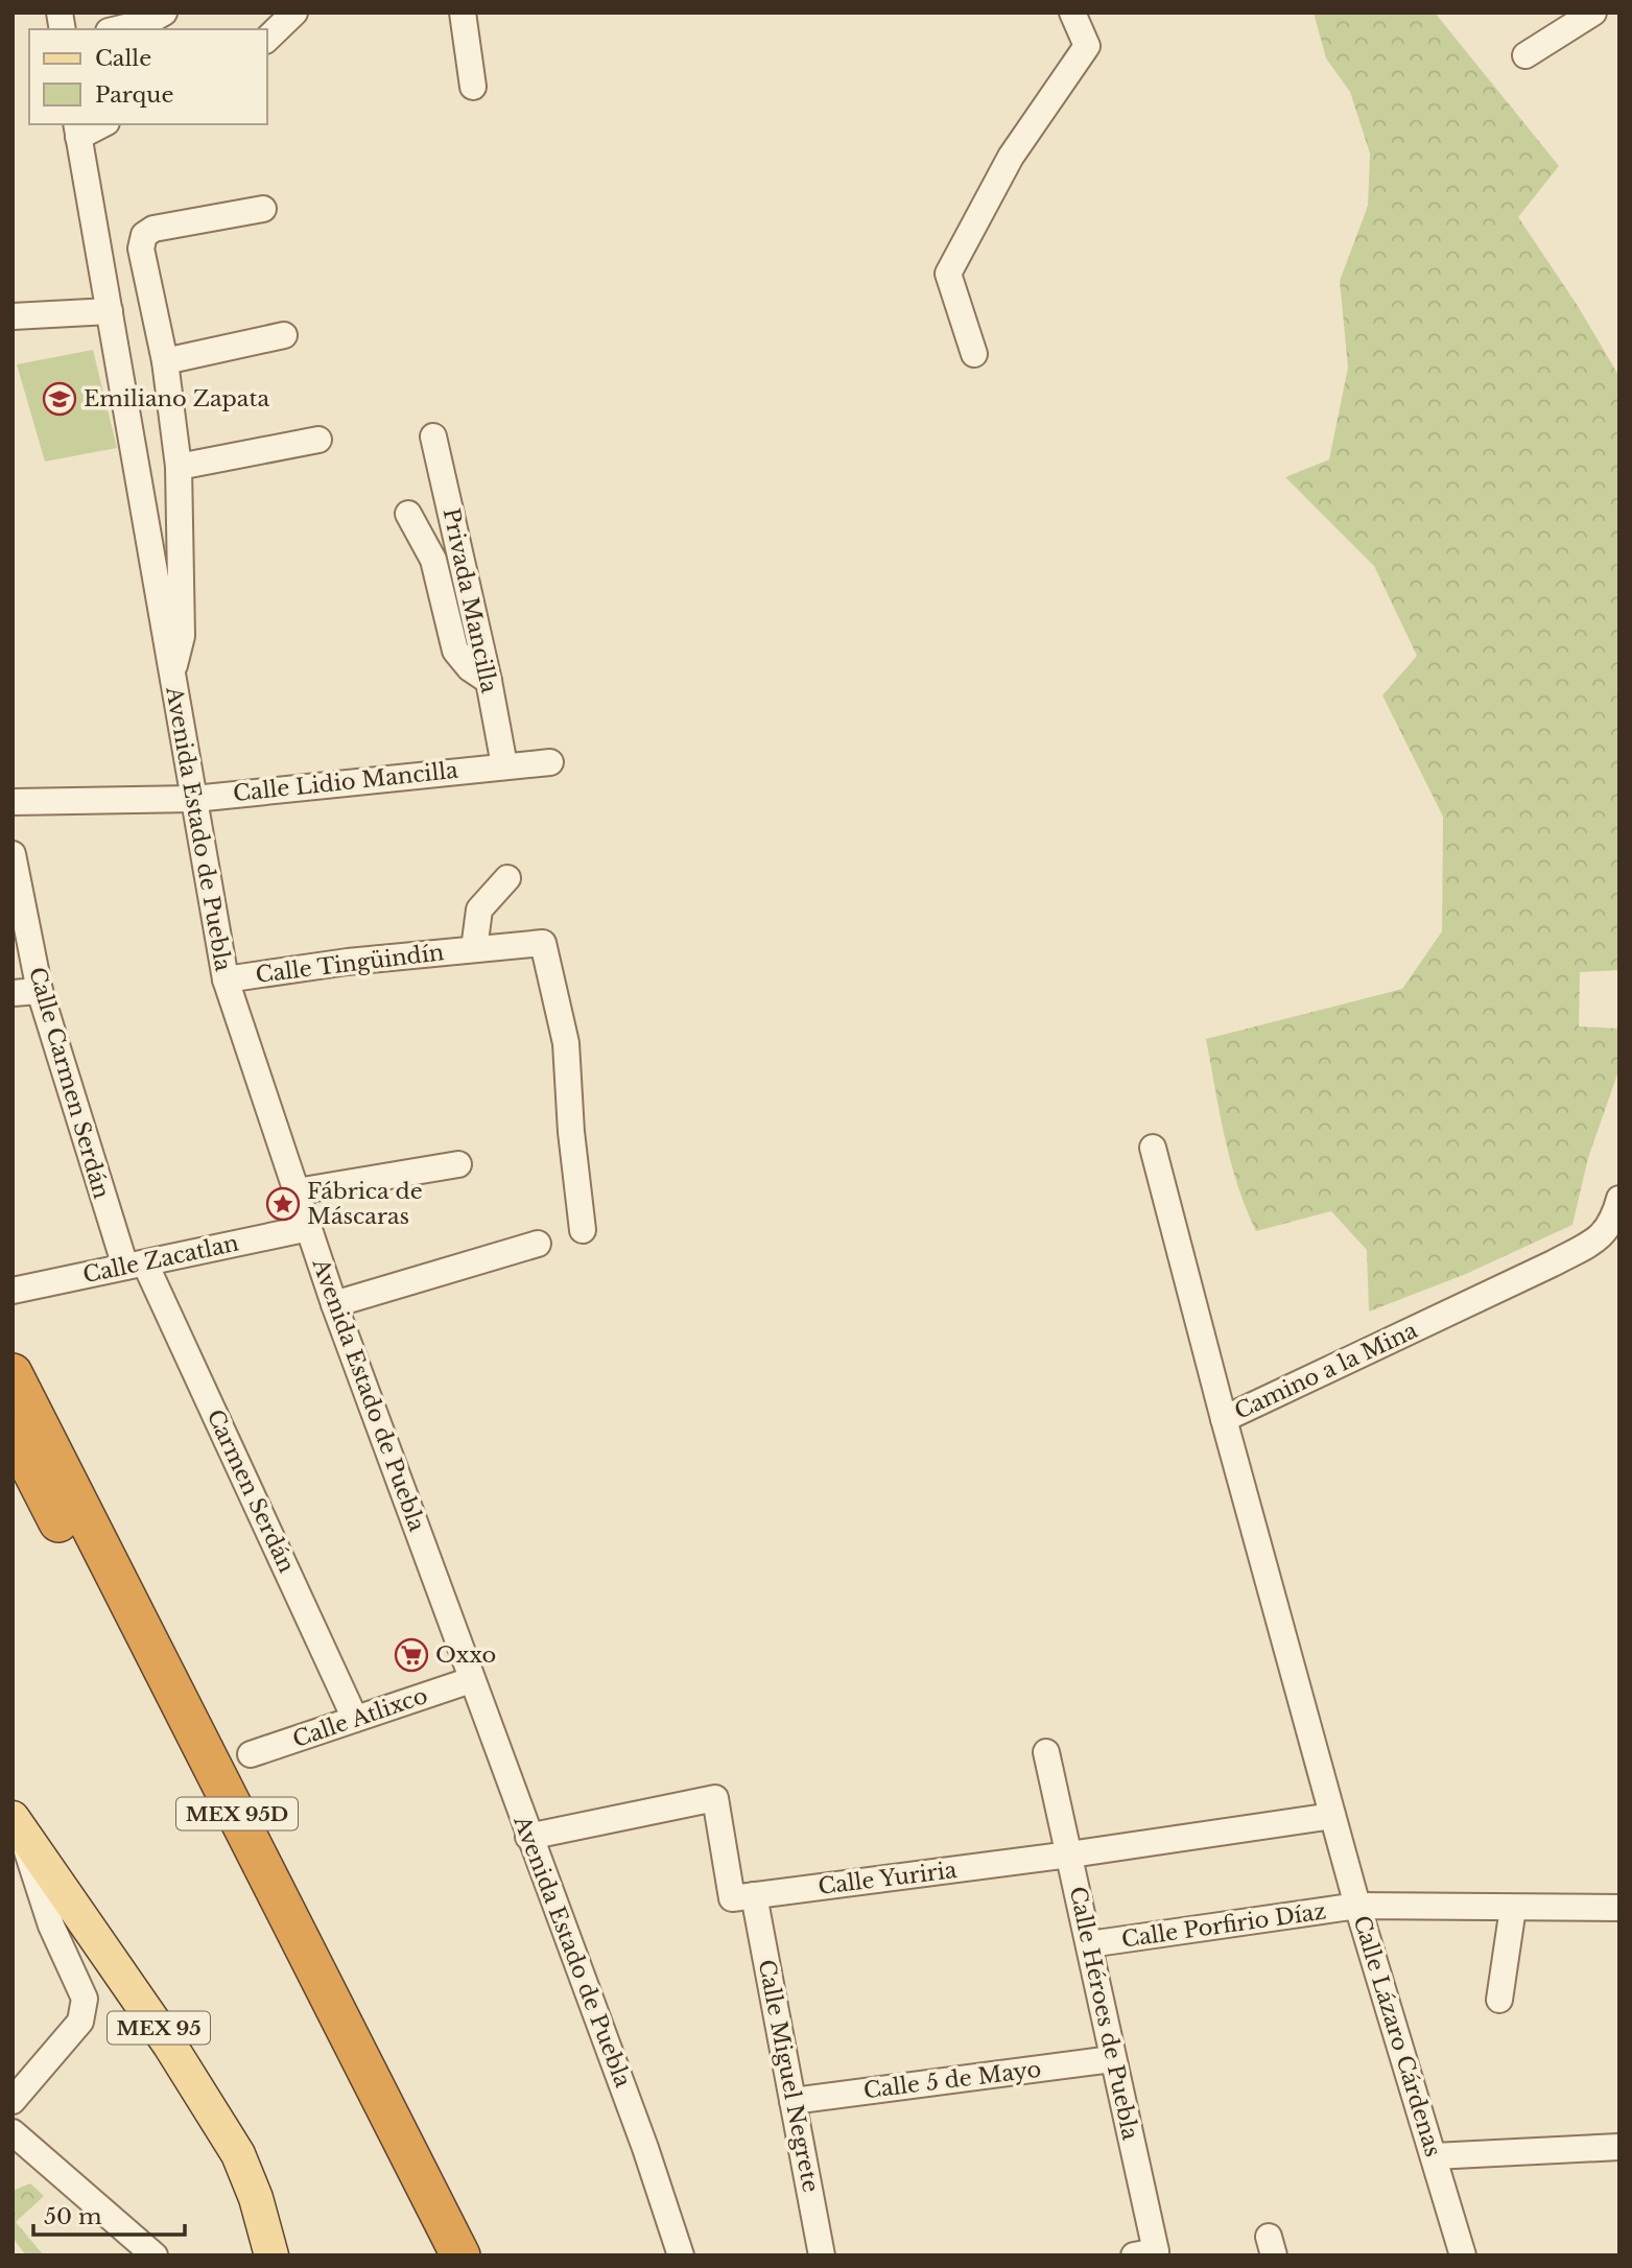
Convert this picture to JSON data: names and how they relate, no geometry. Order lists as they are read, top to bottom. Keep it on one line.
{"streets":{"highway":["MEX 95D"],"main road":["MEX 95"],"street":["Privada Mancilla","Calle Lidio Mancilla","Avenida Estado de Puebla","Calle Tingüindín","Calle Carmen Serdán","Calle Zacatlan","Camino a la Mina","Carmen Serdán","Calle Atlixco","Calle Yuriria","Calle Porfirio Díaz","Calle Héroes de Puebla","Calle Lázaro Cárdenas","Calle Miguel Negrete","Calle 5 de Mayo"]},"crossings":[["Privada Mancilla","Calle Lidio Mancilla"],["Calle Lidio Mancilla","Avenida Estado de Puebla"],["Avenida Estado de Puebla","Calle Tingüindín"],["Avenida Estado de Puebla","Calle Zacatlan"],["Avenida Estado de Puebla","Calle Atlixco"],["Calle Carmen Serdán","Calle Zacatlan"],["Calle Carmen Serdán","Carmen Serdán"],["Calle Zacatlan","Carmen Serdán"],["Camino a la Mina","Calle Yuriria"],["Camino a la Mina","Calle Lázaro Cárdenas"],["Carmen Serdán","Calle Atlixco"],["Calle Yuriria","Calle Héroes de Puebla"],["Calle Yuriria","Calle Lázaro Cárdenas"],["Calle Yuriria","Calle Miguel Negrete"],["Calle Porfirio Díaz","Calle Héroes de Puebla"],["Calle Porfirio Díaz","Calle Lázaro Cárdenas"],["Calle Héroes de Puebla","Calle 5 de Mayo"],["Calle Miguel Negrete","Calle 5 de Mayo"]],"places":{"school or university":["Emiliano Zapata"],"place":["Fábrica de Máscaras"],"supermarket":["Oxxo"]},"legend":["Calle","Parque"],"scale_bar":"50 m"}
